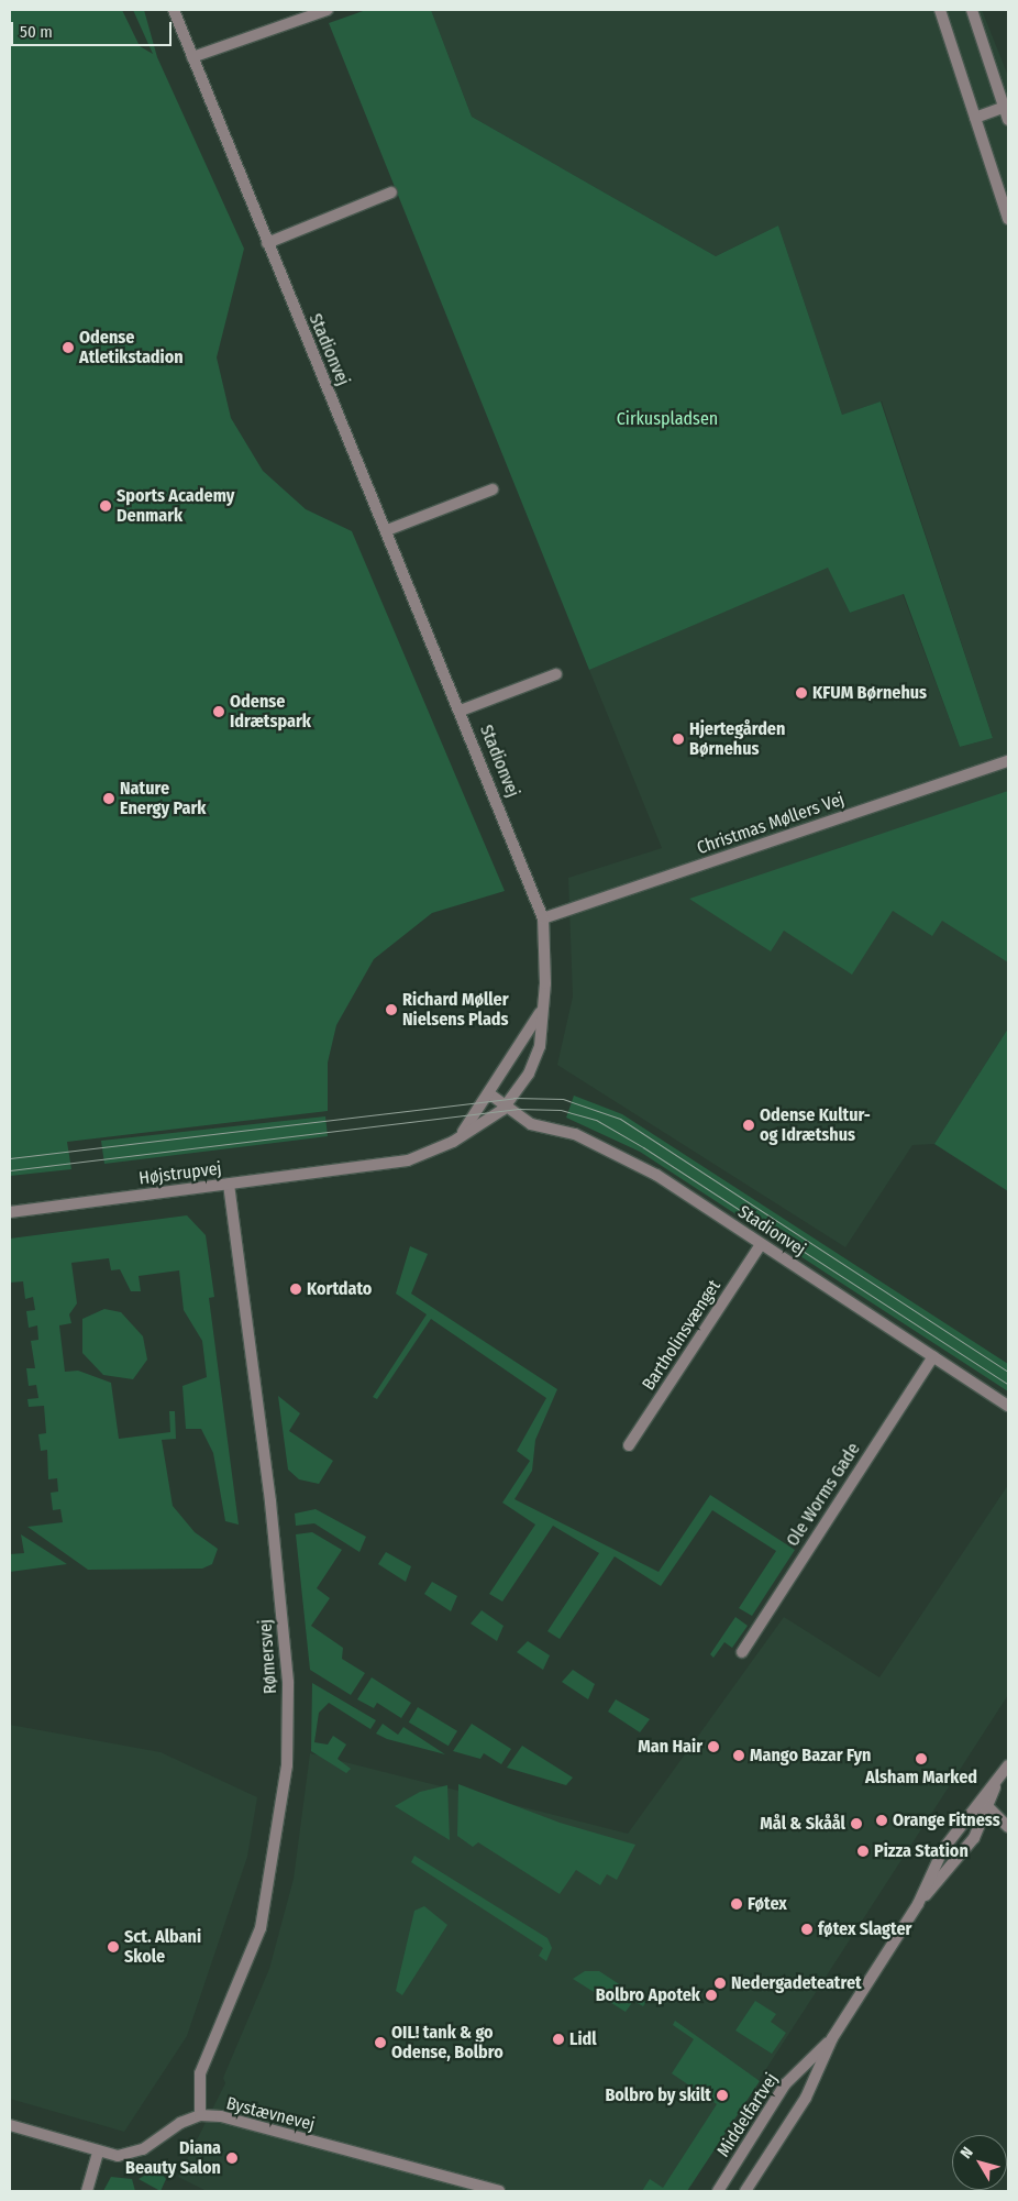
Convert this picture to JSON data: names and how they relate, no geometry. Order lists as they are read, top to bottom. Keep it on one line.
{"streets":{"street":["Stadionvej","Christmas Møllers Vej","Højstrupvej","Bartholinsvænget","Ole Worms Gade","Rømersvej","Bystævnevej","Middelfartvej"]},"crossings":[["Stadionvej","Christmas Møllers Vej"],["Stadionvej","Højstrupvej"],["Stadionvej","Bartholinsvænget"],["Stadionvej","Ole Worms Gade"],["Højstrupvej","Rømersvej"],["Rømersvej","Bystævnevej"]],"parks":["Cirkuspladsen"],"places":["Odense Atletikstadion","Sports Academy Denmark","KFUM Børnehus","Odense Idrætspark","Hjertegården Børnehus","Nature Energy Park","Richard Møller Nielsens Plads","Odense Kultur- og Idrætshus","Kortdato","Man Hair","Mango Bazar Fyn","Alsham Marked","Orange Fitness","Mål & Skåål","Pizza Station","Føtex","føtex Slagter","Sct. Albani Skole","Nedergadeteatret","Bolbro Apotek","Lidl","OIL! tank & go Odense, Bolbro","Bolbro by skilt","Diana Beauty Salon"],"scale_bar":"50 m","north":"top left"}
